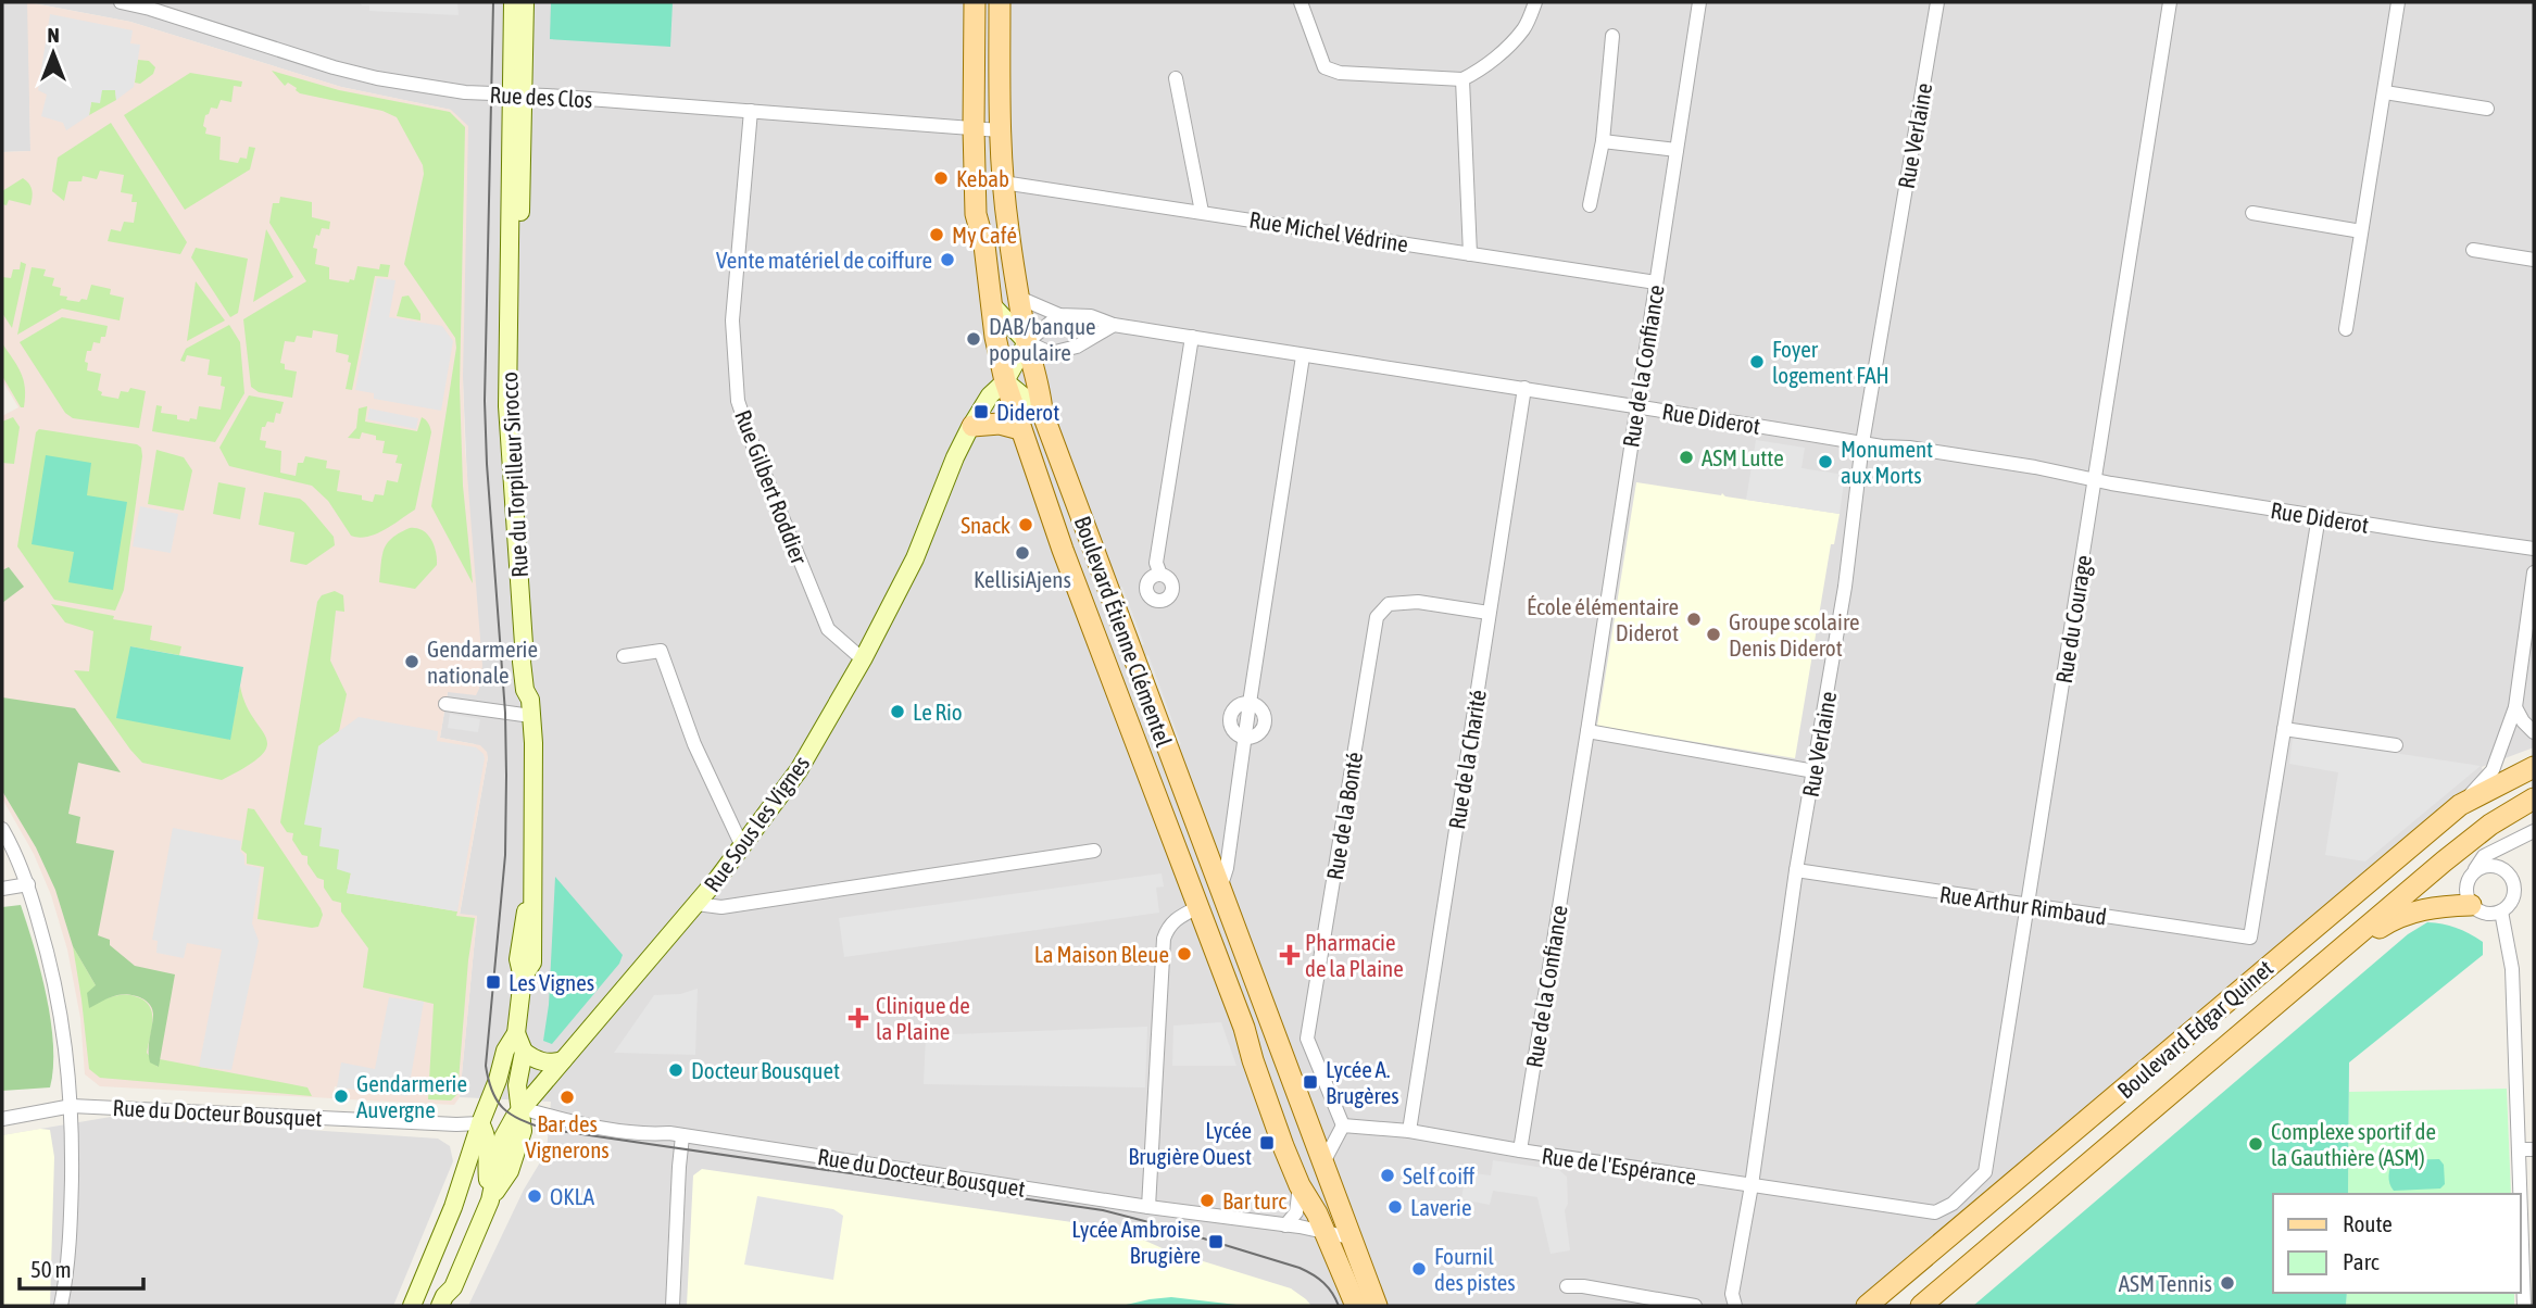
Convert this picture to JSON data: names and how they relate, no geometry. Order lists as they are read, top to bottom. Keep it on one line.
{"streets":{"main road":["Boulevard Étienne Clémentel","Boulevard Edgar Quinet"],"street":["Rue des Clos","Rue Verlaine","Rue Michel Védrine","Rue de la Confiance","Rue Diderot","Rue du Torpilleur Sirocco","Rue Gilbert Roddier","Rue du Courage","Rue de la Charité","Rue de la Bonté","Rue Sous les Vignes","Rue Arthur Rimbaud","Rue du Docteur Bousquet","Rue de l'Espérance"]},"crossings":[["Rue des Clos","Rue du Torpilleur Sirocco"],["Rue des Clos","Rue Gilbert Roddier"],["Rue des Clos","Boulevard Étienne Clémentel"],["Rue Verlaine","Rue Diderot"],["Rue Verlaine","Rue Arthur Rimbaud"],["Rue Verlaine","Rue de l'Espérance"],["Rue Michel Védrine","Rue de la Confiance"],["Rue Michel Védrine","Boulevard Étienne Clémentel"],["Rue de la Confiance","Rue Diderot"],["Rue de la Confiance","Rue de l'Espérance"],["Rue Diderot","Rue du Courage"],["Rue Diderot","Boulevard Étienne Clémentel"],["Rue Diderot","Rue de la Charité"],["Rue du Torpilleur Sirocco","Rue Sous les Vignes"],["Rue du Torpilleur Sirocco","Rue du Docteur Bousquet"],["Rue Gilbert Roddier","Rue Sous les Vignes"],["Rue du Courage","Rue Arthur Rimbaud"],["Rue du Courage","Rue de l'Espérance"],["Boulevard Étienne Clémentel","Rue du Docteur Bousquet"],["Rue de la Charité","Rue de la Bonté"],["Rue de la Charité","Rue de l'Espérance"],["Rue de la Bonté","Rue de l'Espérance"],["Rue Sous les Vignes","Rue du Docteur Bousquet"]],"places":{"other":["Kebab","My Café","Vente matériel de coiffure","DAB/banque populaire","Foyer logement FAH","ASM Lutte","Monument aux Morts","Snack","KellisiAjens","École élémentaire Diderot","Groupe scolaire Denis Diderot","Gendarmerie nationale","Le Rio","La Maison Bleue","Docteur Bousquet","Gendarmerie Auvergne","Bar des Vignerons","Complexe sportif de la Gauthière (ASM)","Self coiff","OKLA","Bar turc","Laverie","Fournil des pistes","ASM Tennis"],"transit":["Diderot","Les Vignes","Lycée A. Brugères","Lycée Brugière Ouest","Lycée Ambroise Brugière"],"health":["Pharmacie de la Plaine","Clinique de la Plaine"]},"legend":["Route","Parc"],"scale_bar":"50 m","north":"top"}
